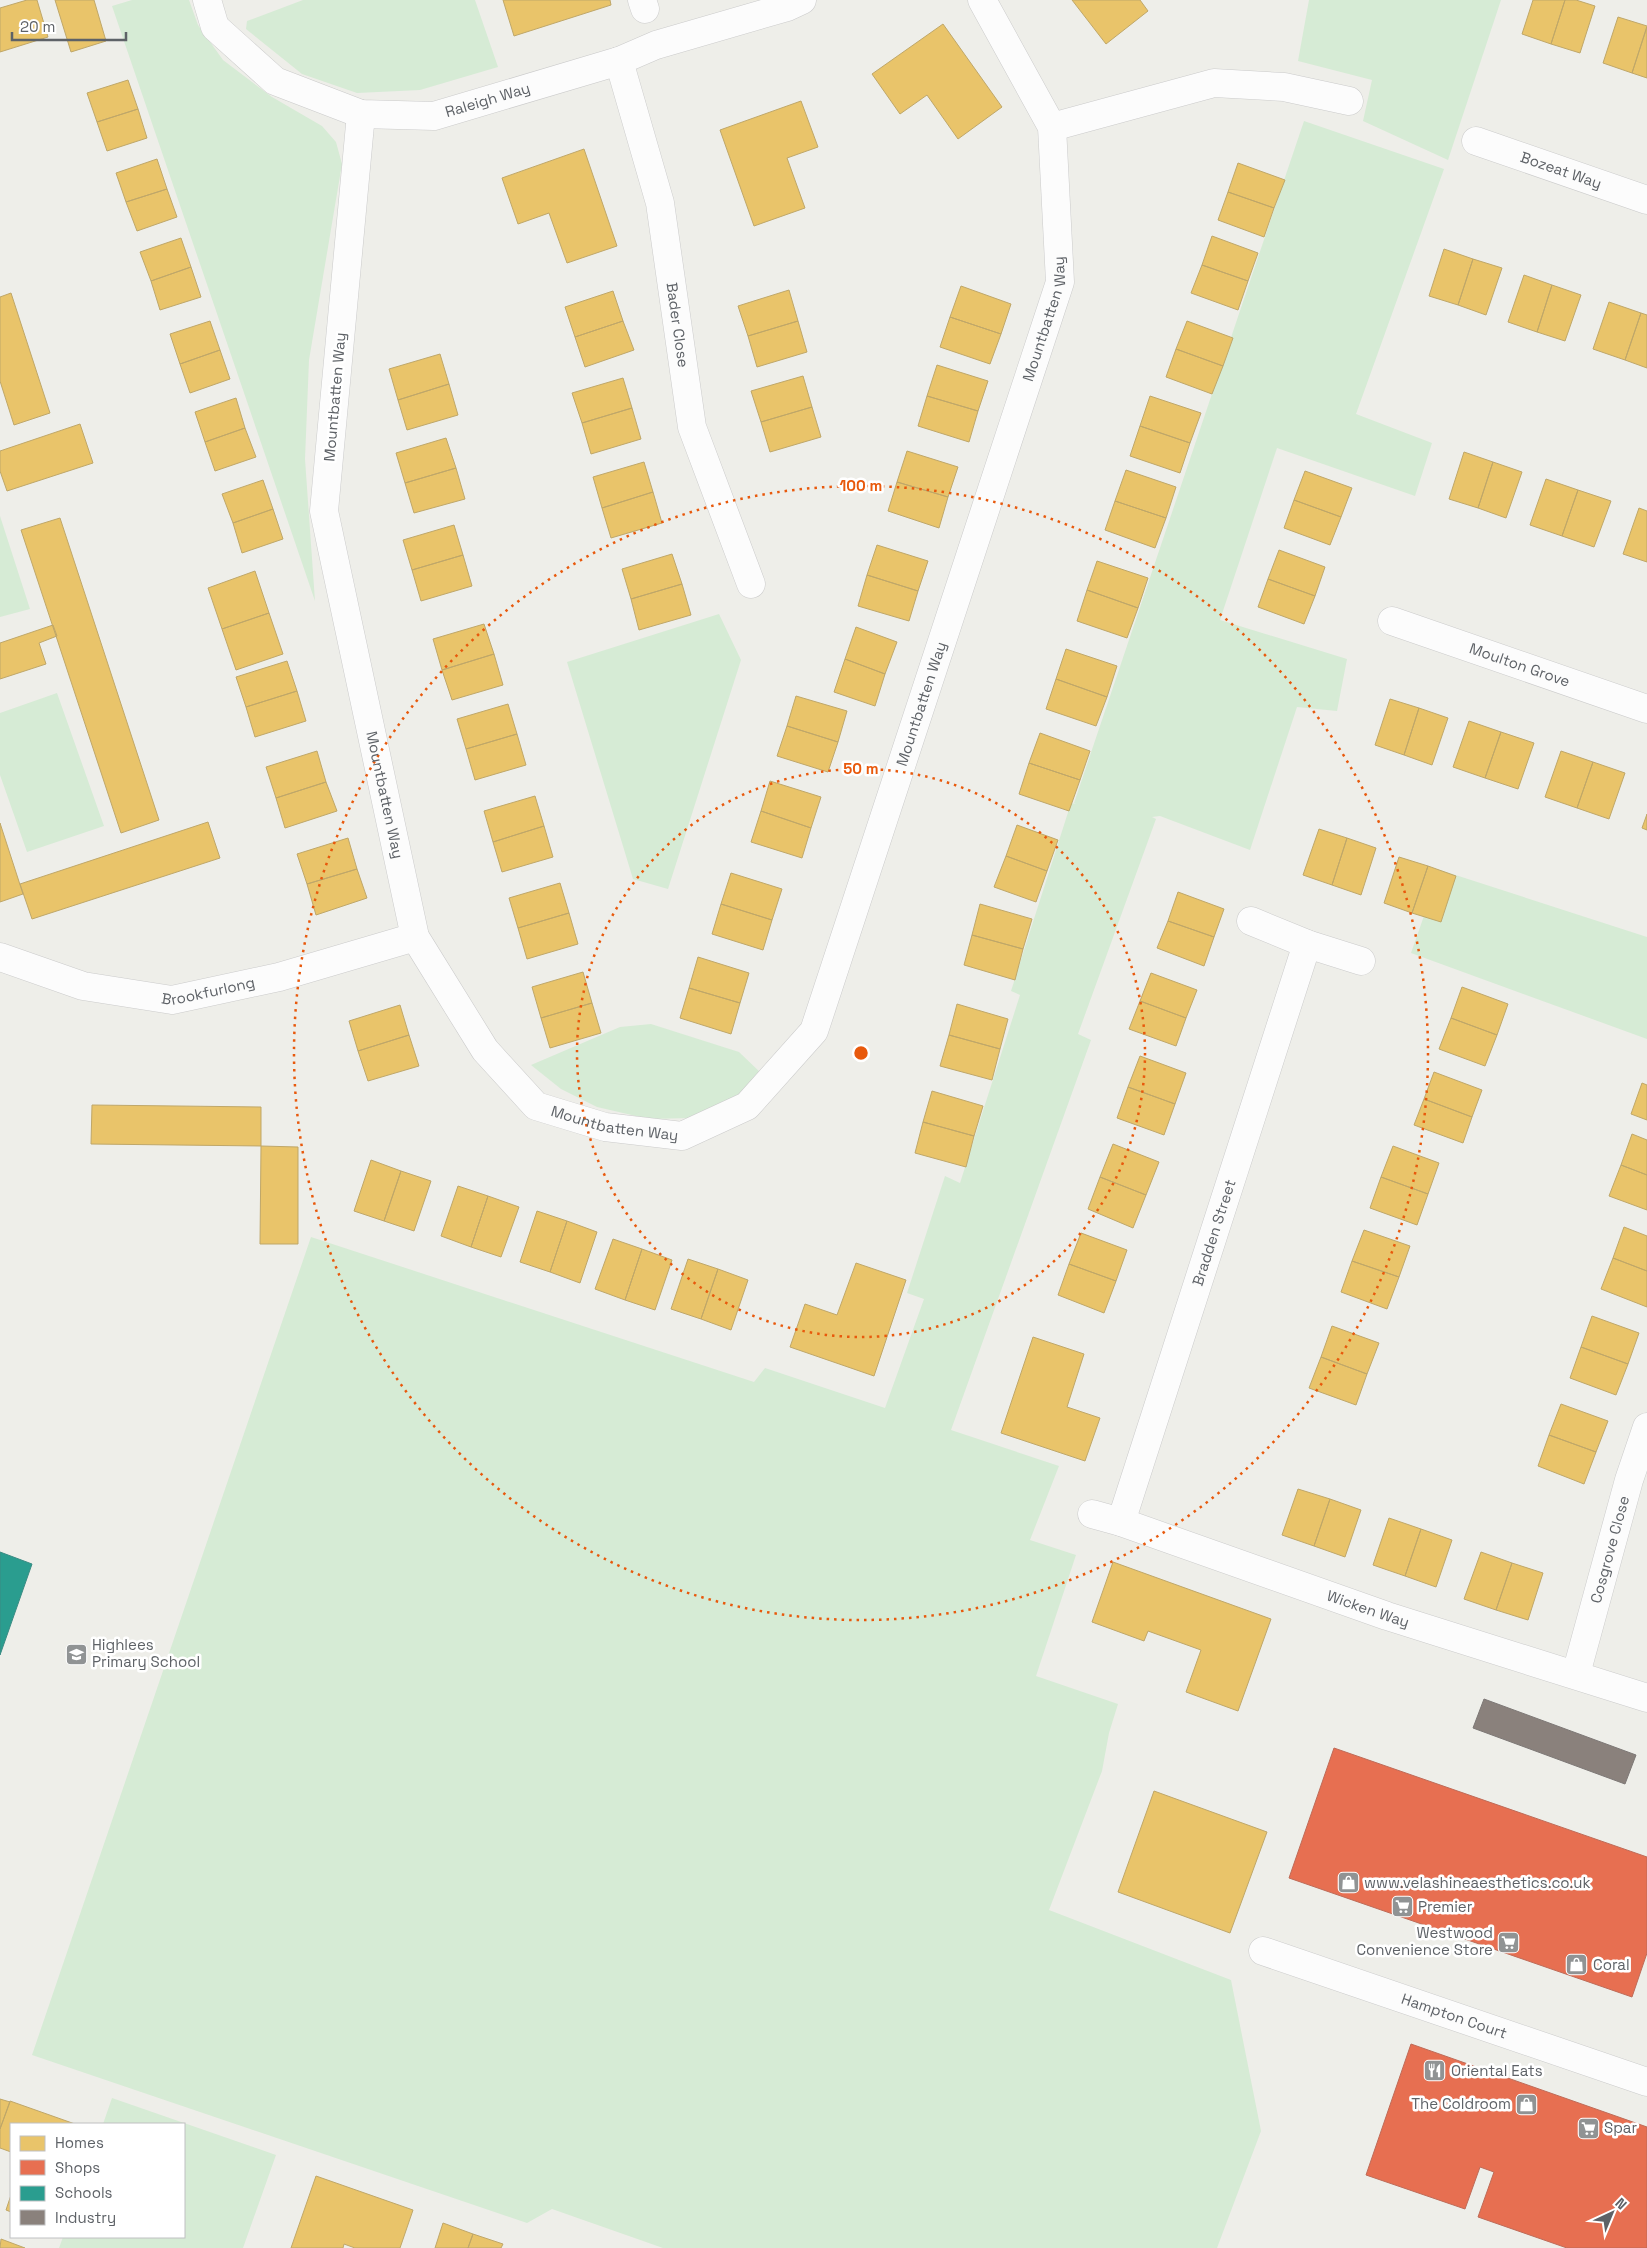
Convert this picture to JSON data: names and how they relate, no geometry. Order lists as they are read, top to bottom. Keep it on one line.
{"streets":{"street":["Raleigh Way","Bozeat Way","Mountbatten Way","Bader Close","Moulton Grove","Brookfurlong","Bradden Street","Cosgrove Close","Wicken Way","Hampton Court"]},"crossings":[["Raleigh Way","Mountbatten Way"],["Raleigh Way","Bader Close"],["Mountbatten Way","Brookfurlong"],["Bradden Street","Wicken Way"],["Cosgrove Close","Wicken Way"]],"places":{"school or university":["Highlees Primary School"],"shop":["www.velashineaesthetics.co.uk","Coral","The Coldroom"],"supermarket":["Premier","Westwood Convenience Store","Spar"],"restaurant":["Oriental Eats"]},"legend":["Homes","Shops","Schools","Industry"],"scale_bar":"20 m","north":"top right","rings":["100 m","50 m"]}
